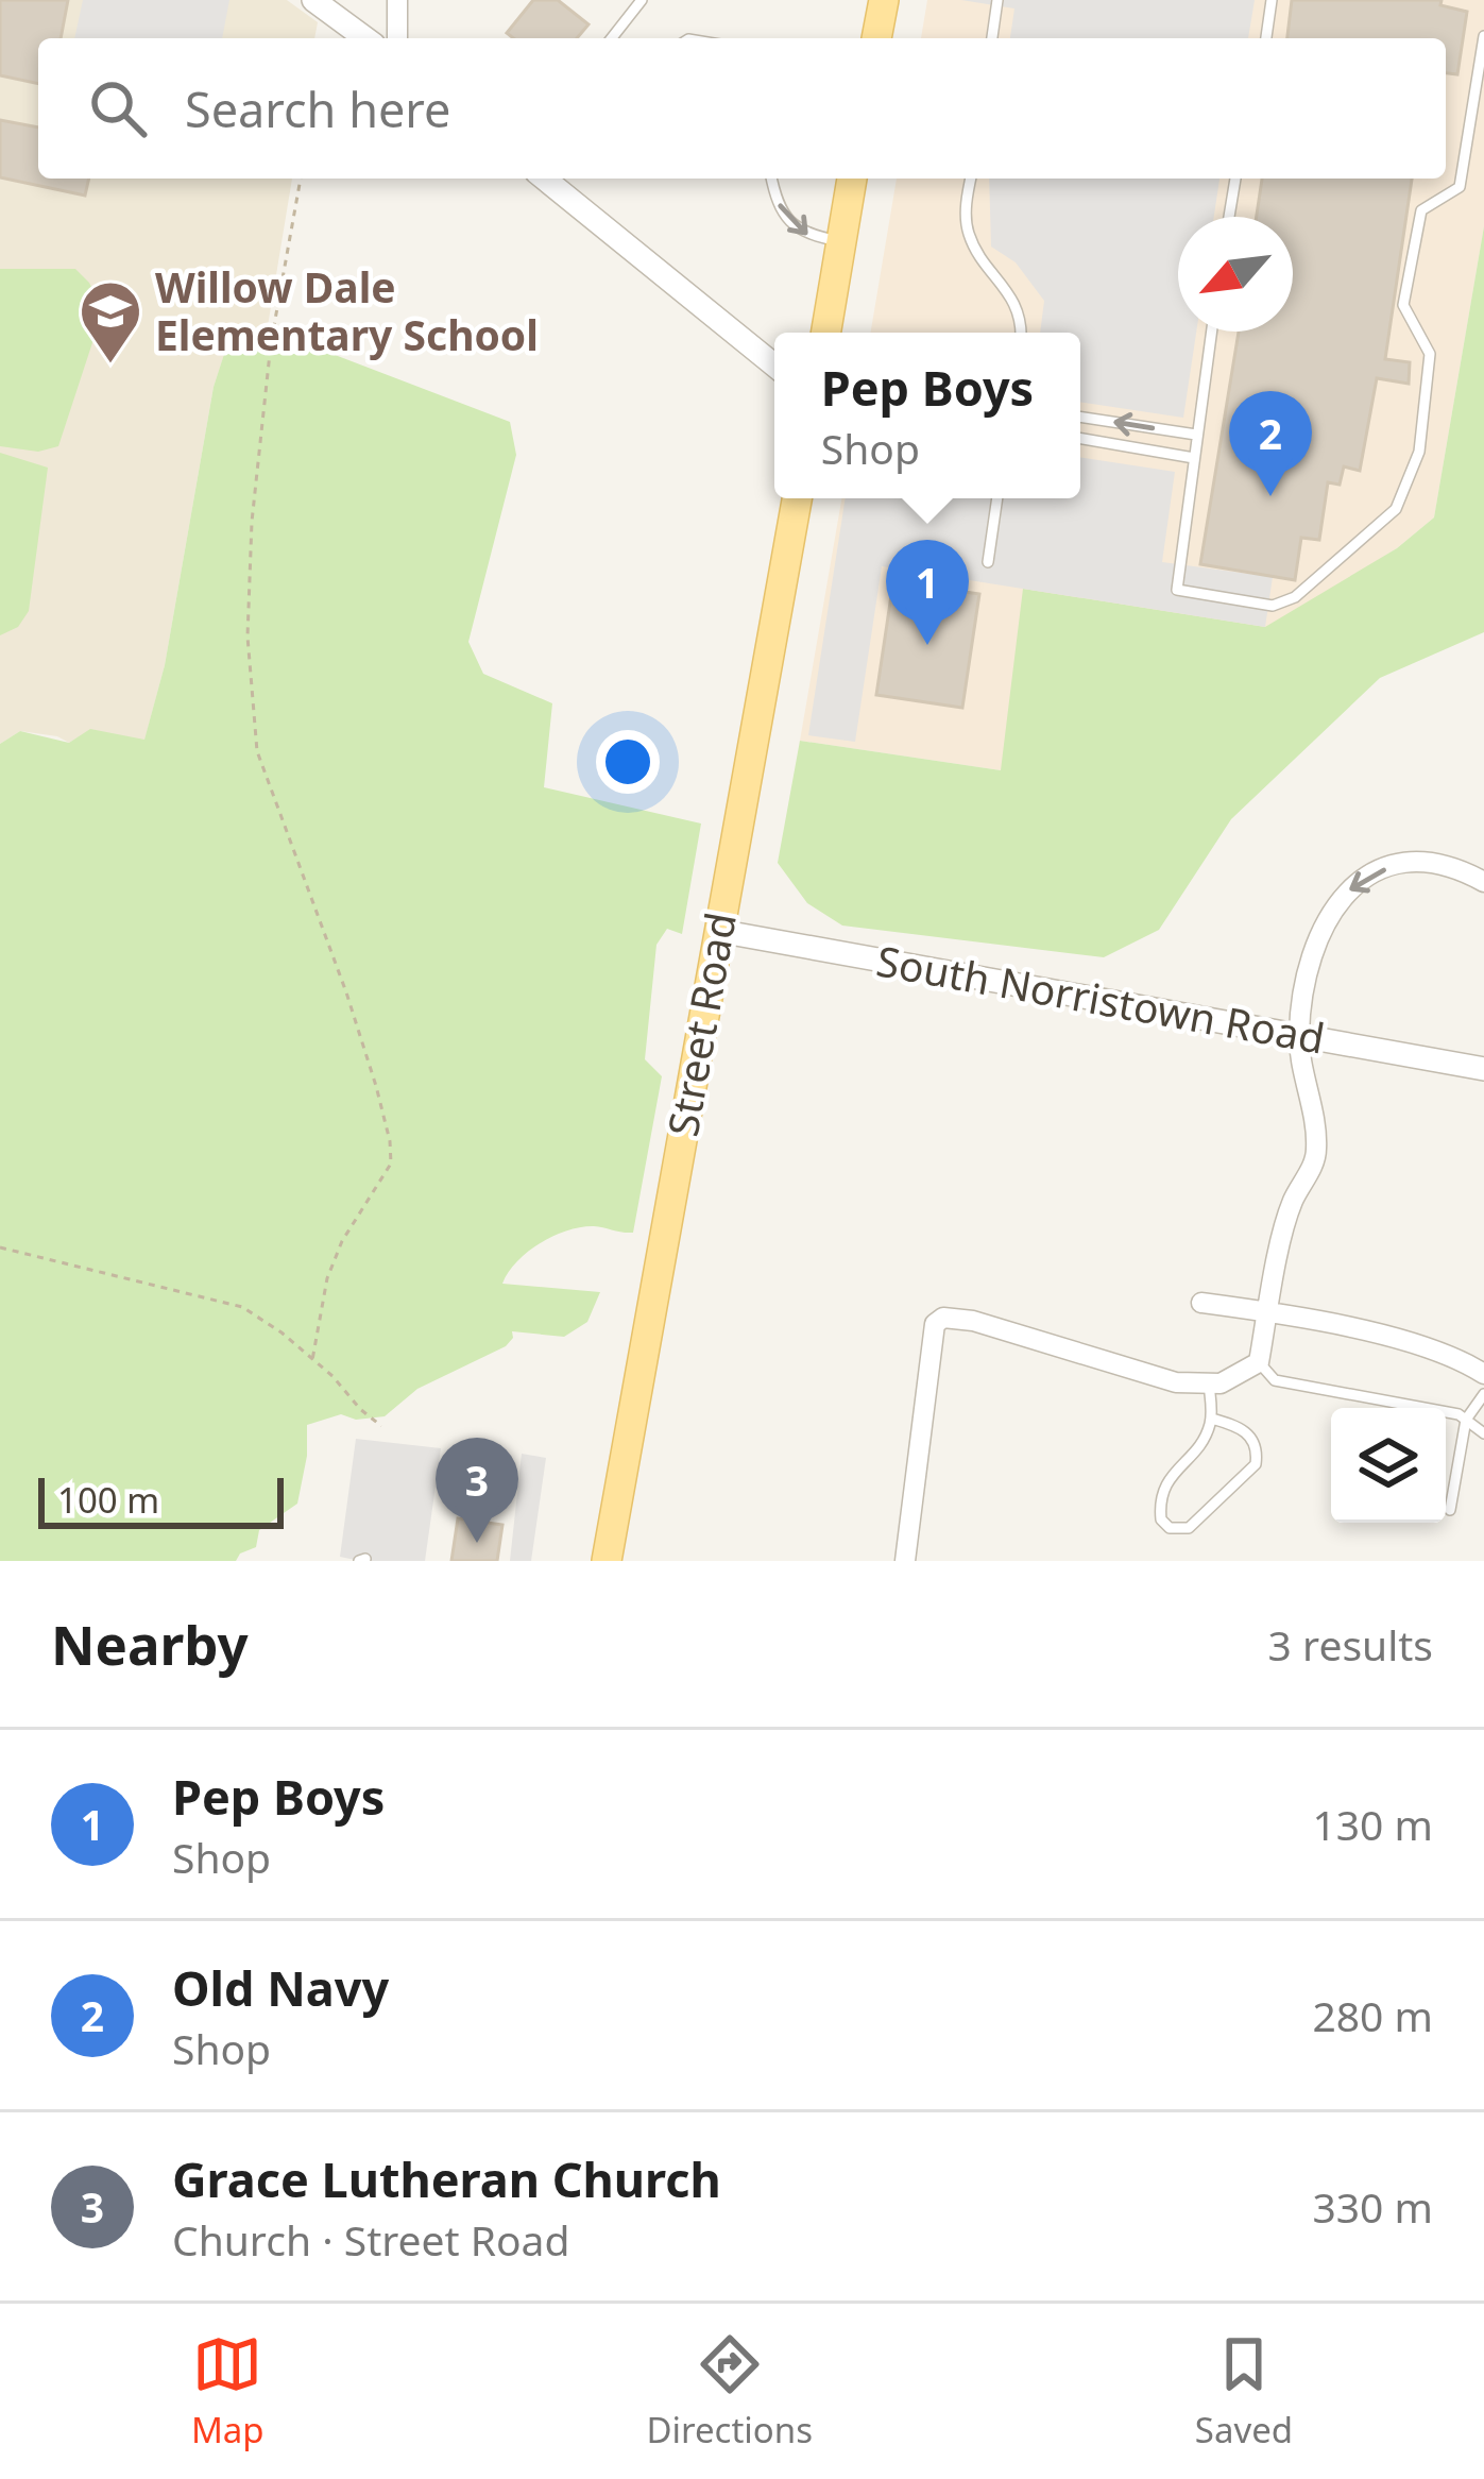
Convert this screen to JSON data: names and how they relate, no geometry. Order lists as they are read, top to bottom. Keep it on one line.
{"streets":{"main road":["Street Road"],"street":["South Norristown Road"]},"crossings":[["South Norristown Road","Street Road"]],"places":{"school or university":["Willow Dale Elementary School"]},"scale_bar":"100 m","north":"bottom left","page":{"search":"Search here","popup":["Pep Boys","Shop"],"pins":["2","1","3"],"scale":"100 m","heading":["Nearby","3 results"],"list":[{"mark":"1","name":"Pep Boys","note":"Shop","value":"130 m"},{"mark":"2","name":"Old Navy","note":"Shop","value":"280 m"},{"mark":"3","name":"Grace Lutheran Church","note":"Church · Street Road","value":"330 m"}],"nav":["Map","Directions","Saved"]}}
